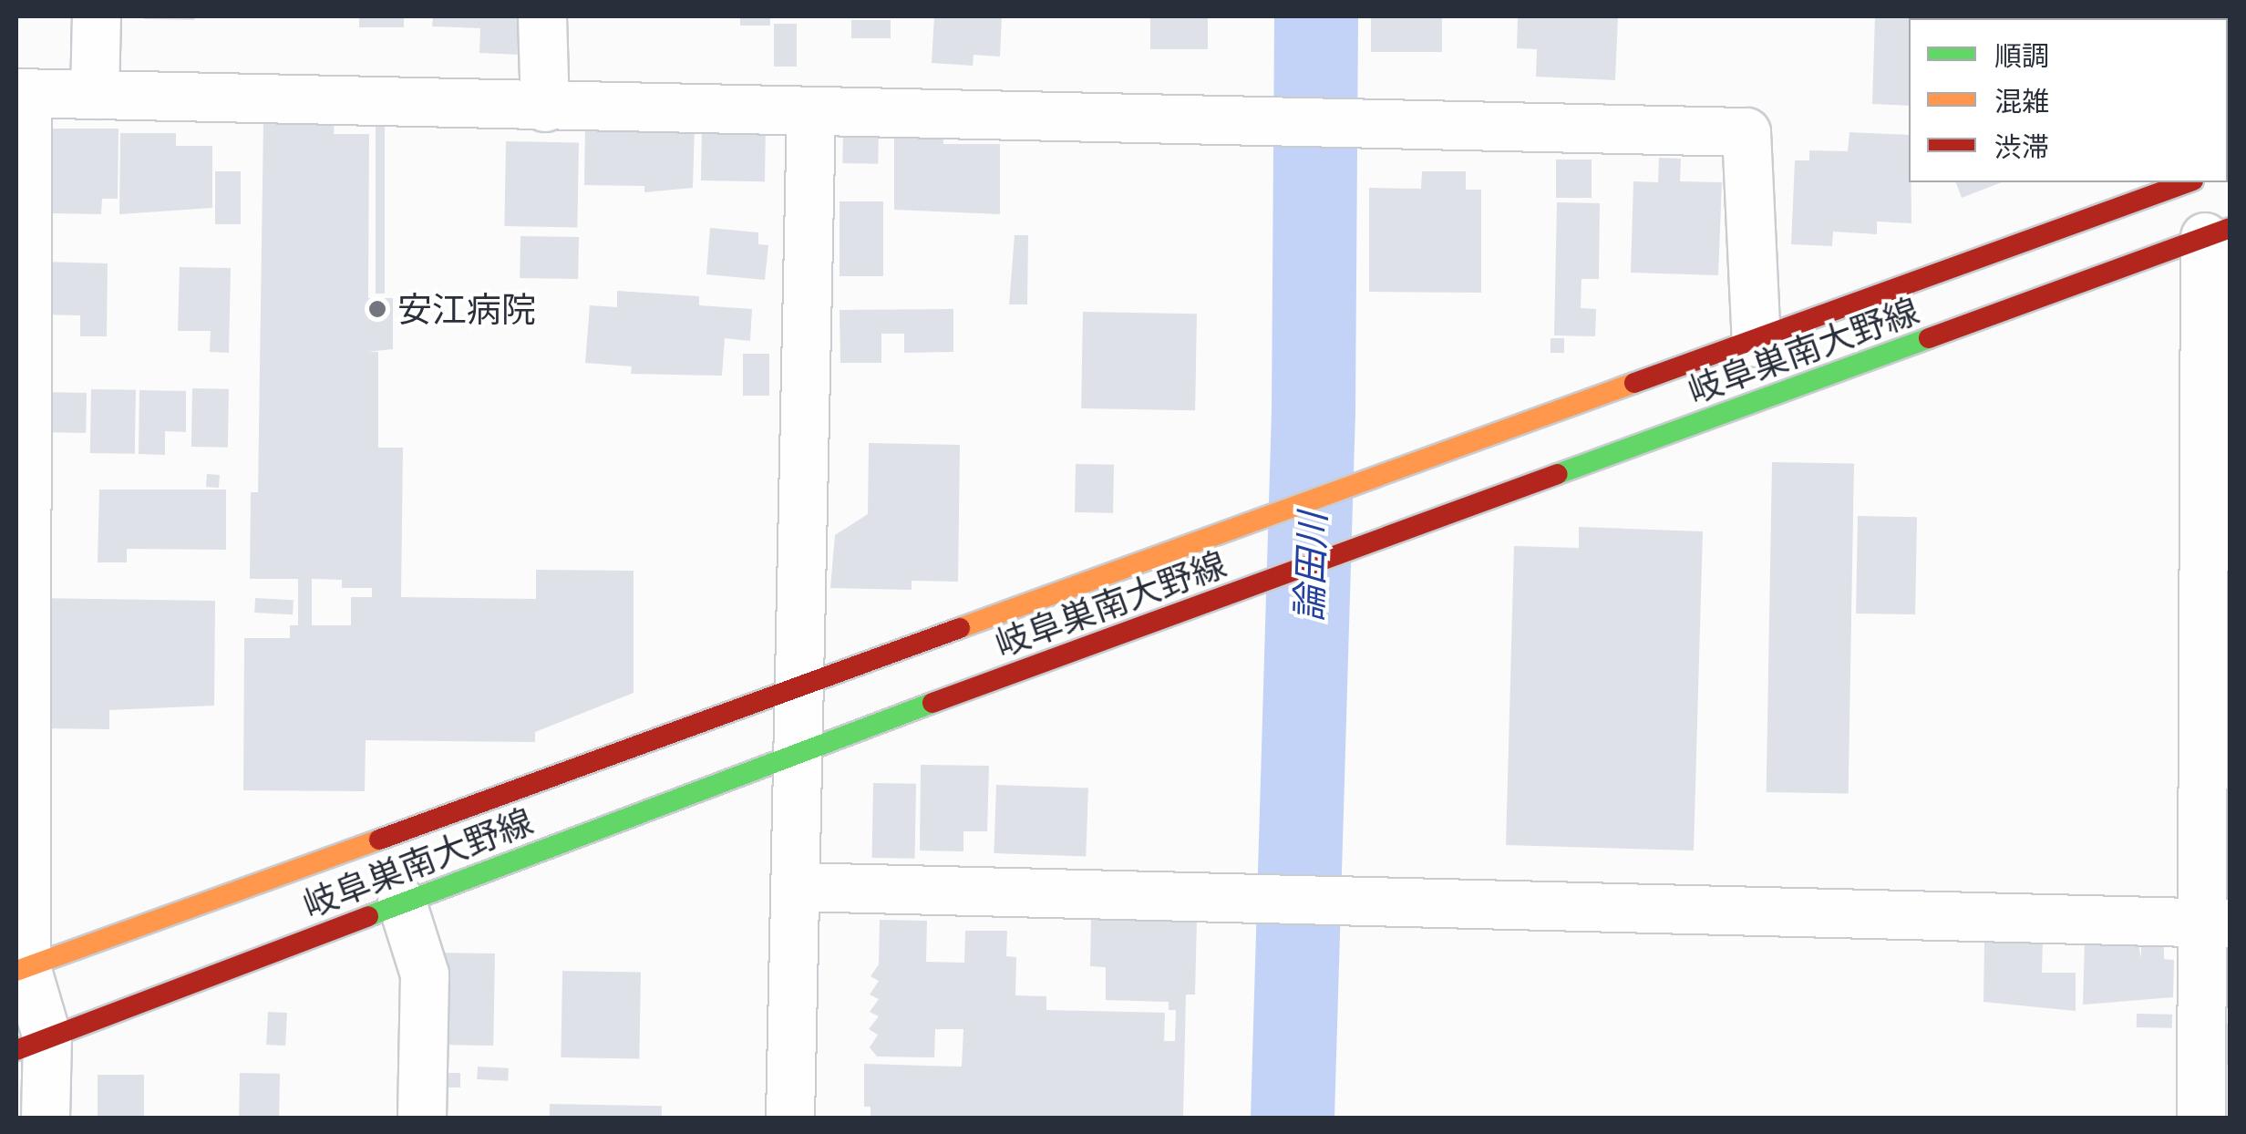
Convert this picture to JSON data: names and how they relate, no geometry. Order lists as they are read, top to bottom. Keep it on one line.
{"streets":{"main road":["岐阜巣南大野線"]},"water":["論田川"],"places":["安江病院"],"legend":["順調","混雑","渋滞"]}
